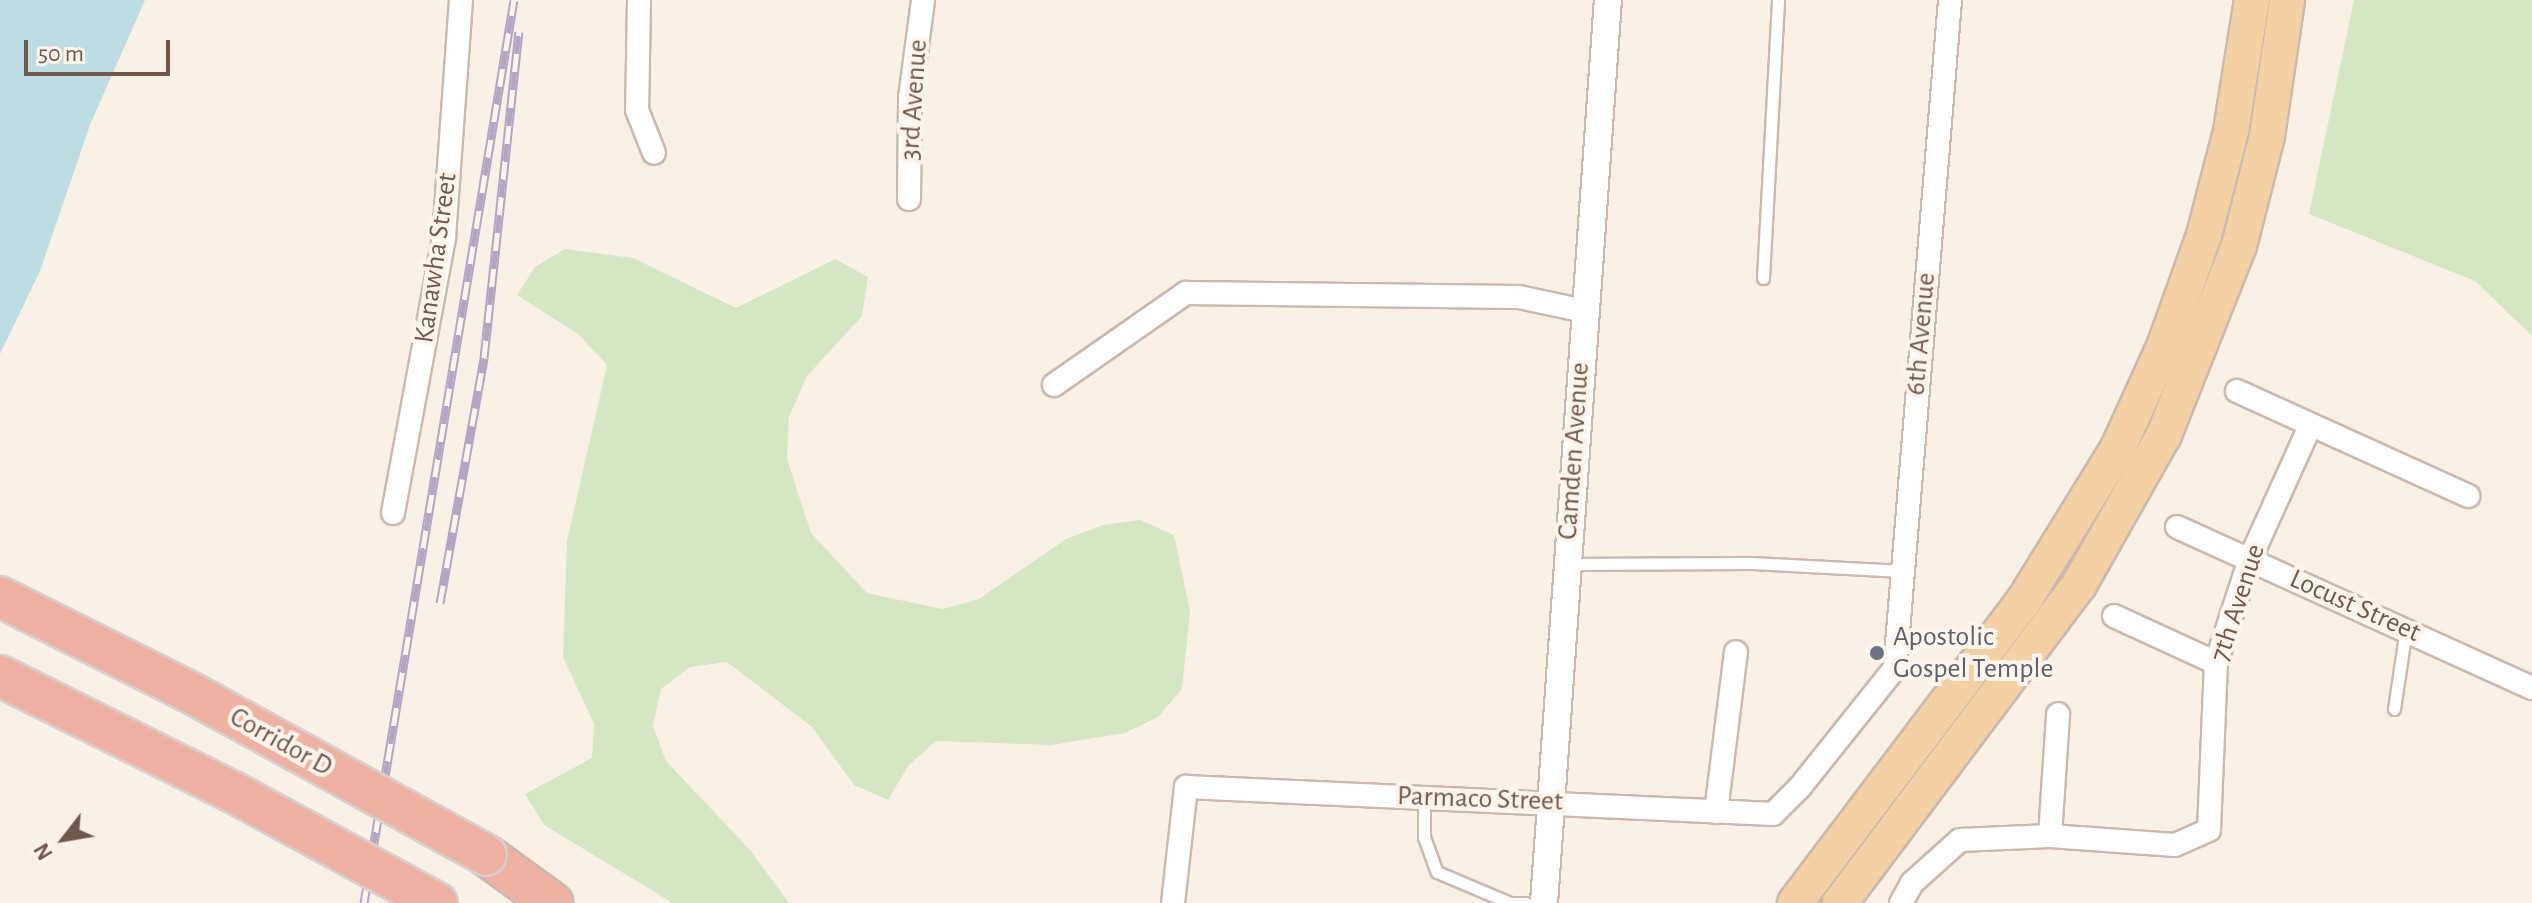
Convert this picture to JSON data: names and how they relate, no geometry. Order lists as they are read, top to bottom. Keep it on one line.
{"streets":{"highway":["Corridor D"],"street":["3rd Avenue","Kanawha Street","6th Avenue","Camden Avenue","7th Avenue","Locust Street","Parmaco Street"]},"crossings":[["6th Avenue","Parmaco Street"],["Camden Avenue","Parmaco Street"],["7th Avenue","Locust Street"]],"places":["Apostolic Gospel Temple"],"scale_bar":"50 m","north":"bottom left"}
